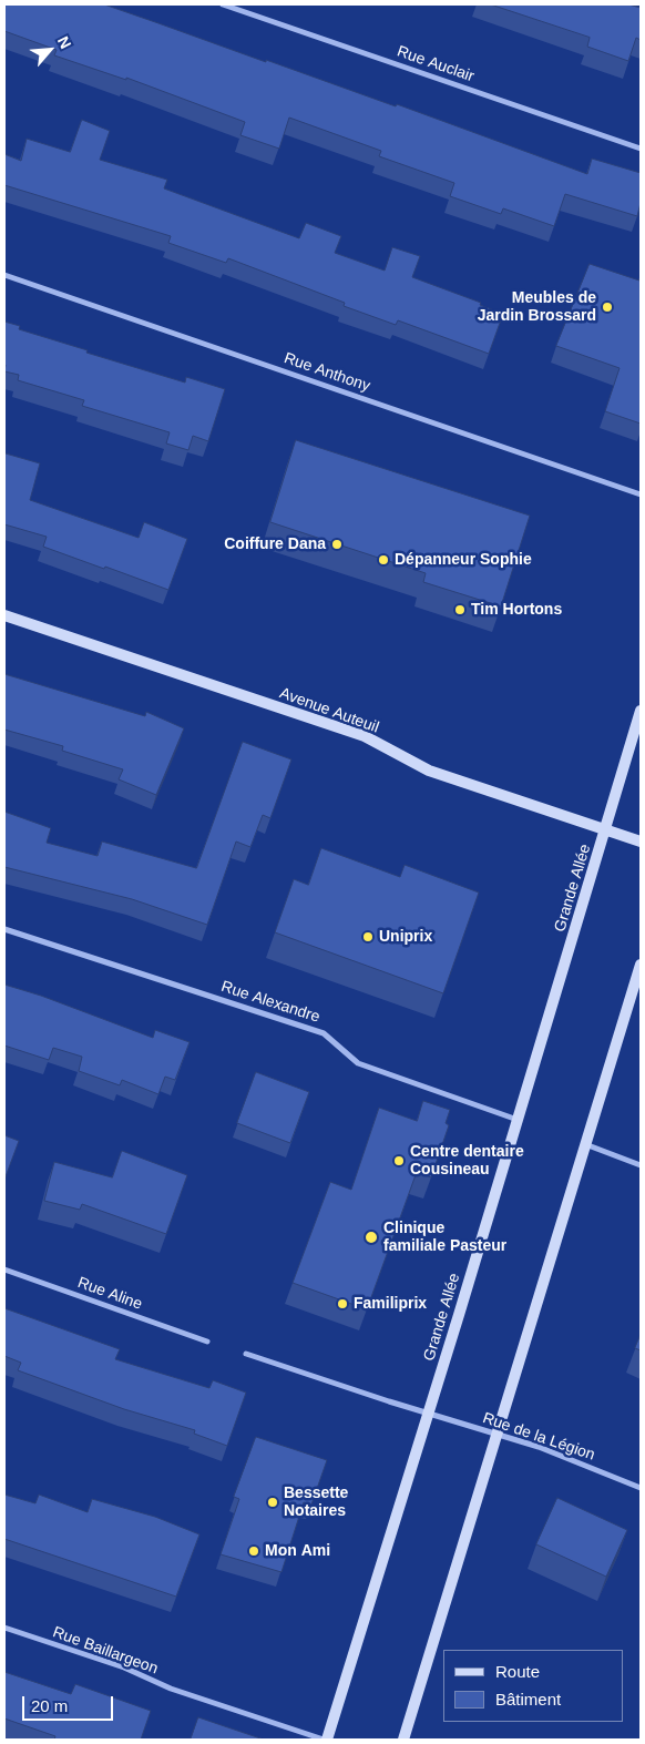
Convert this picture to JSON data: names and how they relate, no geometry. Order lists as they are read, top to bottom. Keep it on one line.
{"streets":{"main road":["Avenue Auteuil","Grande Allée"],"street":["Rue Auclair","Rue Anthony","Rue Alexandre","Rue Aline","Rue de la Légion","Rue Baillargeon"]},"crossings":[["Avenue Auteuil","Grande Allée"],["Grande Allée","Rue Alexandre"],["Grande Allée","Rue de la Légion"],["Grande Allée","Rue Baillargeon"]],"places":["Meubles de Jardin Brossard","Coiffure Dana","Dépanneur Sophie","Tim Hortons","Uniprix","Centre dentaire Cousineau","Clinique familiale Pasteur","Familiprix","Bessette Notaires","Mon Ami"],"legend":["Route","Bâtiment"],"scale_bar":"20 m","north":"top right"}
